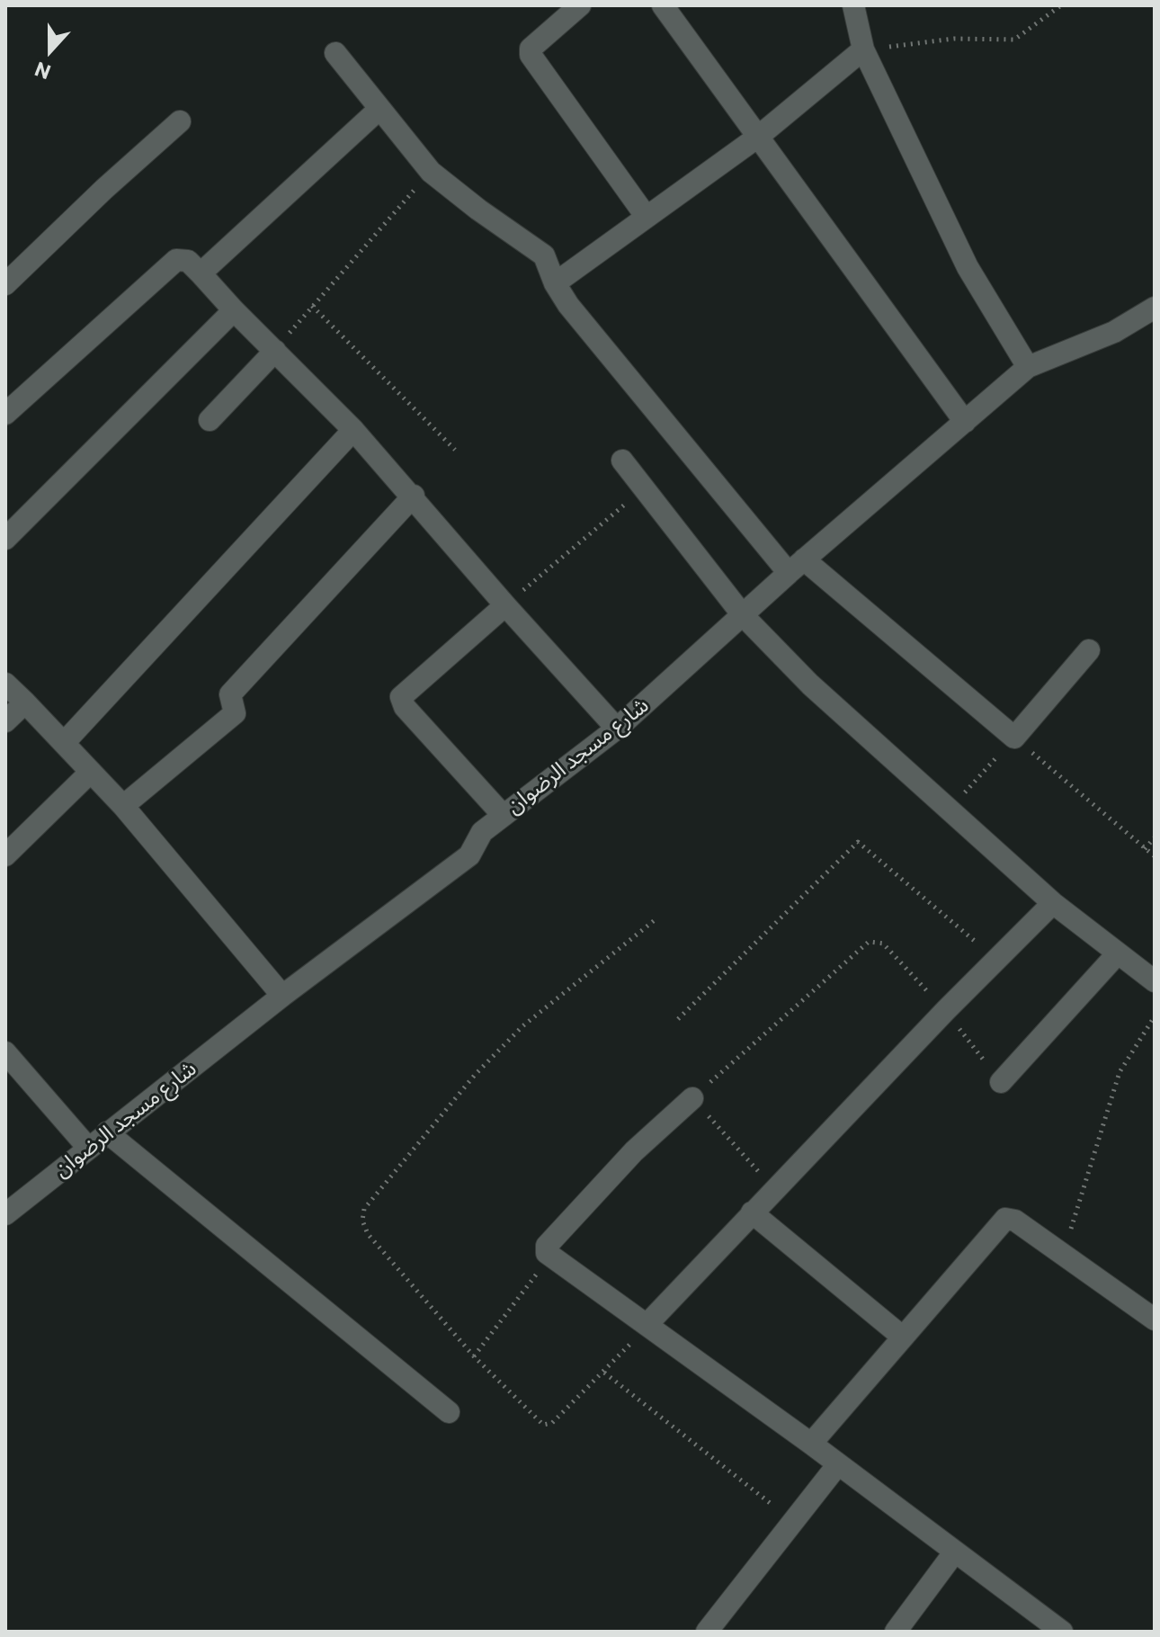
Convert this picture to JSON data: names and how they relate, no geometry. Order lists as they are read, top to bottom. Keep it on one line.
{"streets":{"street":["شارع مسجد الرضوان"]},"north":"bottom"}
